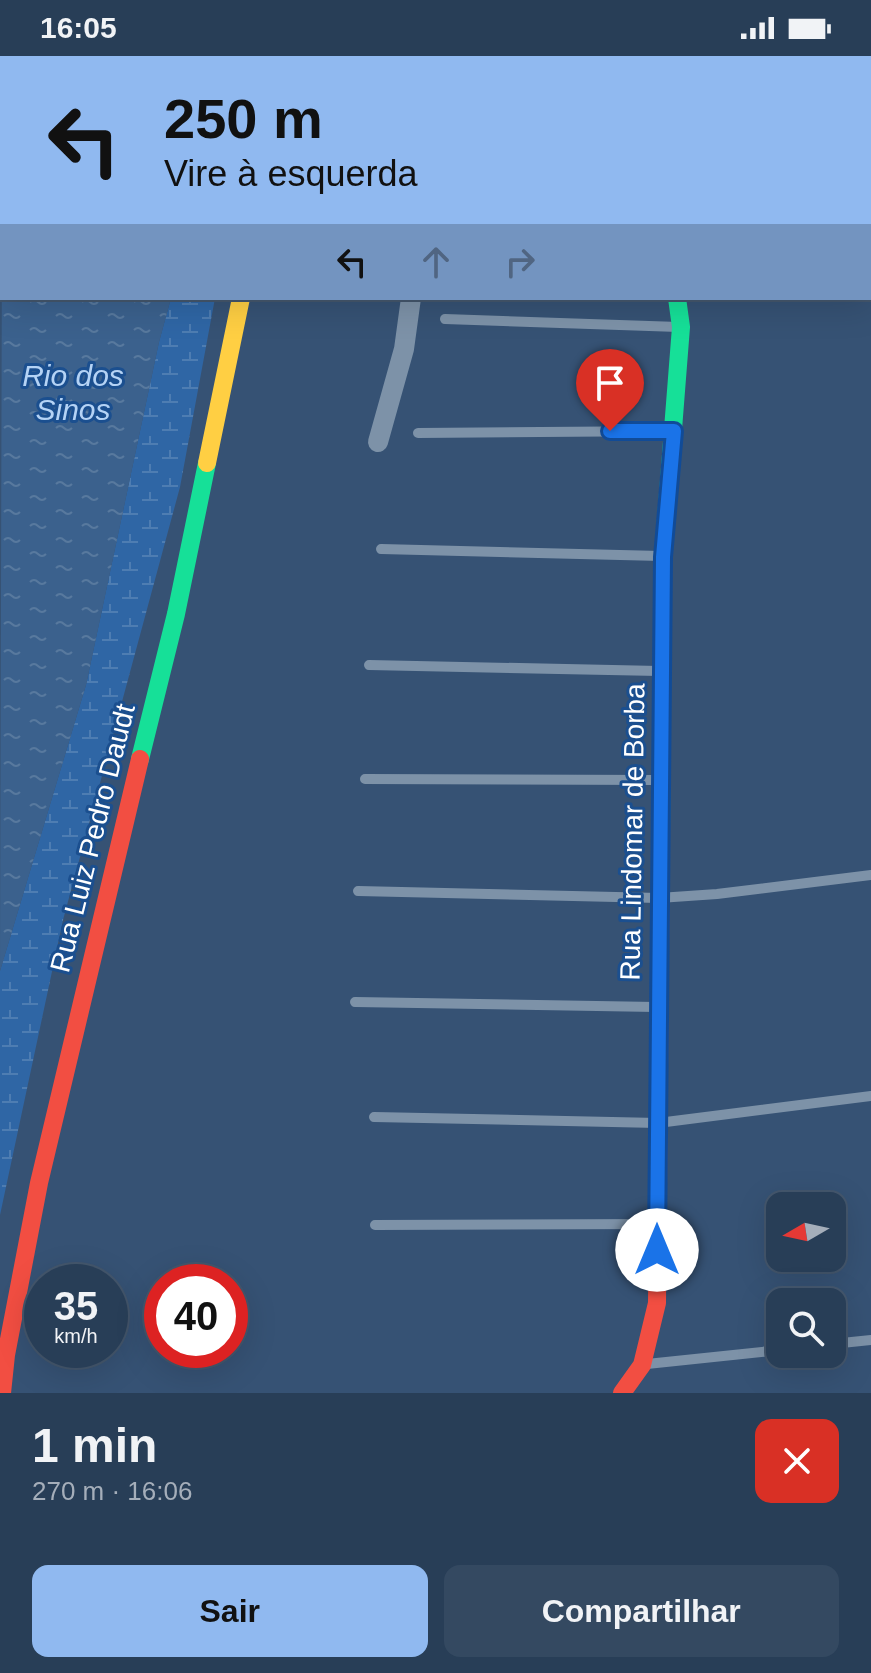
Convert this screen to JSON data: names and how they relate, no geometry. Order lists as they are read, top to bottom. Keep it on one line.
{"streets":{"street":["Rua Lindomar de Borba","Rua Luiz Pedro Daudt"]},"water":["Rio dos Sinos"],"north":"left","page":{"status":"16:05","turn":["250 m","Vire à esquerda"],"speed":"35 km/h","limit":"40","heading":["1 min","270 m · 16:06"],"buttons":["Sair","Compartilhar"]}}
